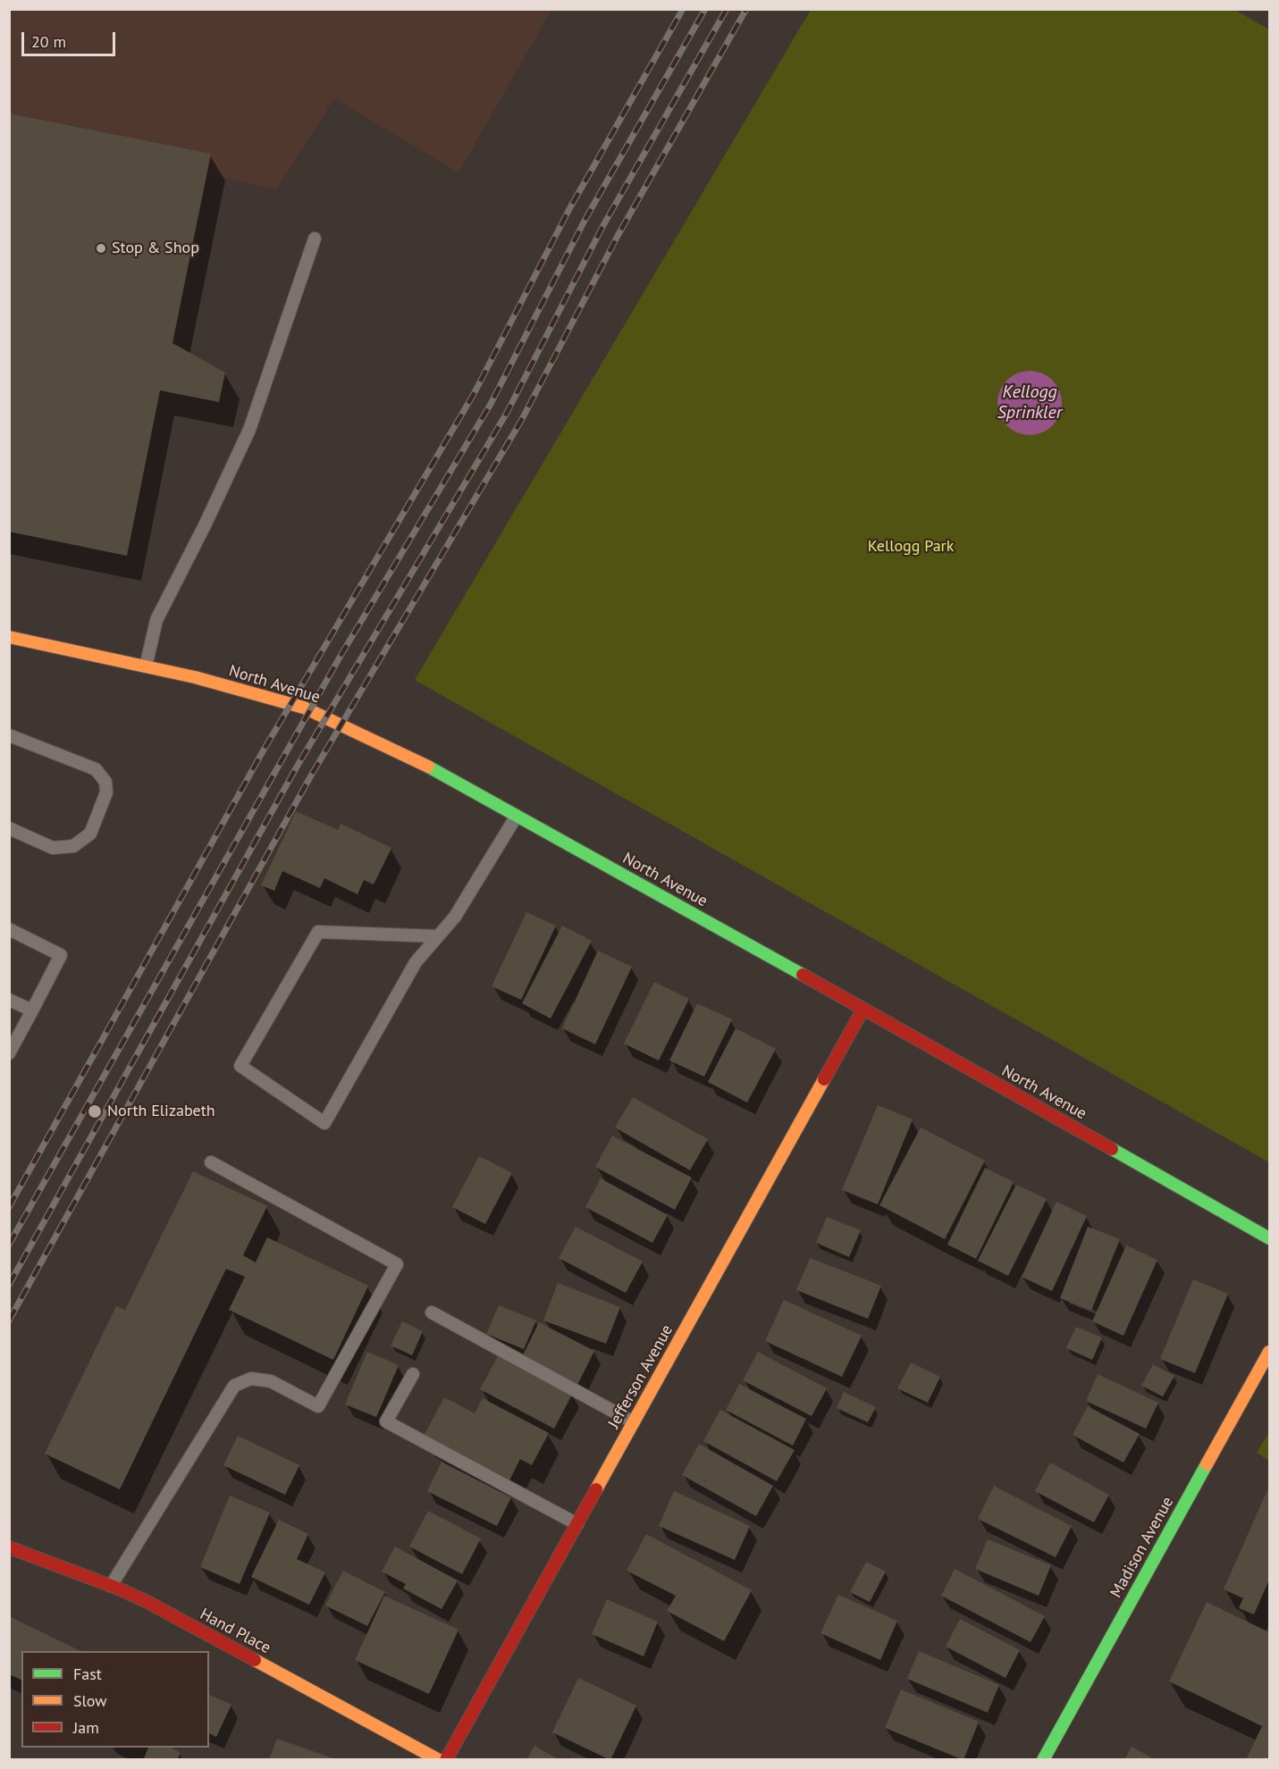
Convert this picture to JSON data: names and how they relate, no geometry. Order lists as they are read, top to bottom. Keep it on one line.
{"streets":{"street":["North Avenue","Jefferson Avenue","Madison Avenue","Hand Place"]},"crossings":[["North Avenue","Jefferson Avenue"]],"water":["Kellogg Sprinkler"],"parks":["Kellogg Park"],"places":["Stop & Shop","North Elizabeth"],"legend":["Fast","Slow","Jam"],"scale_bar":"20 m"}
